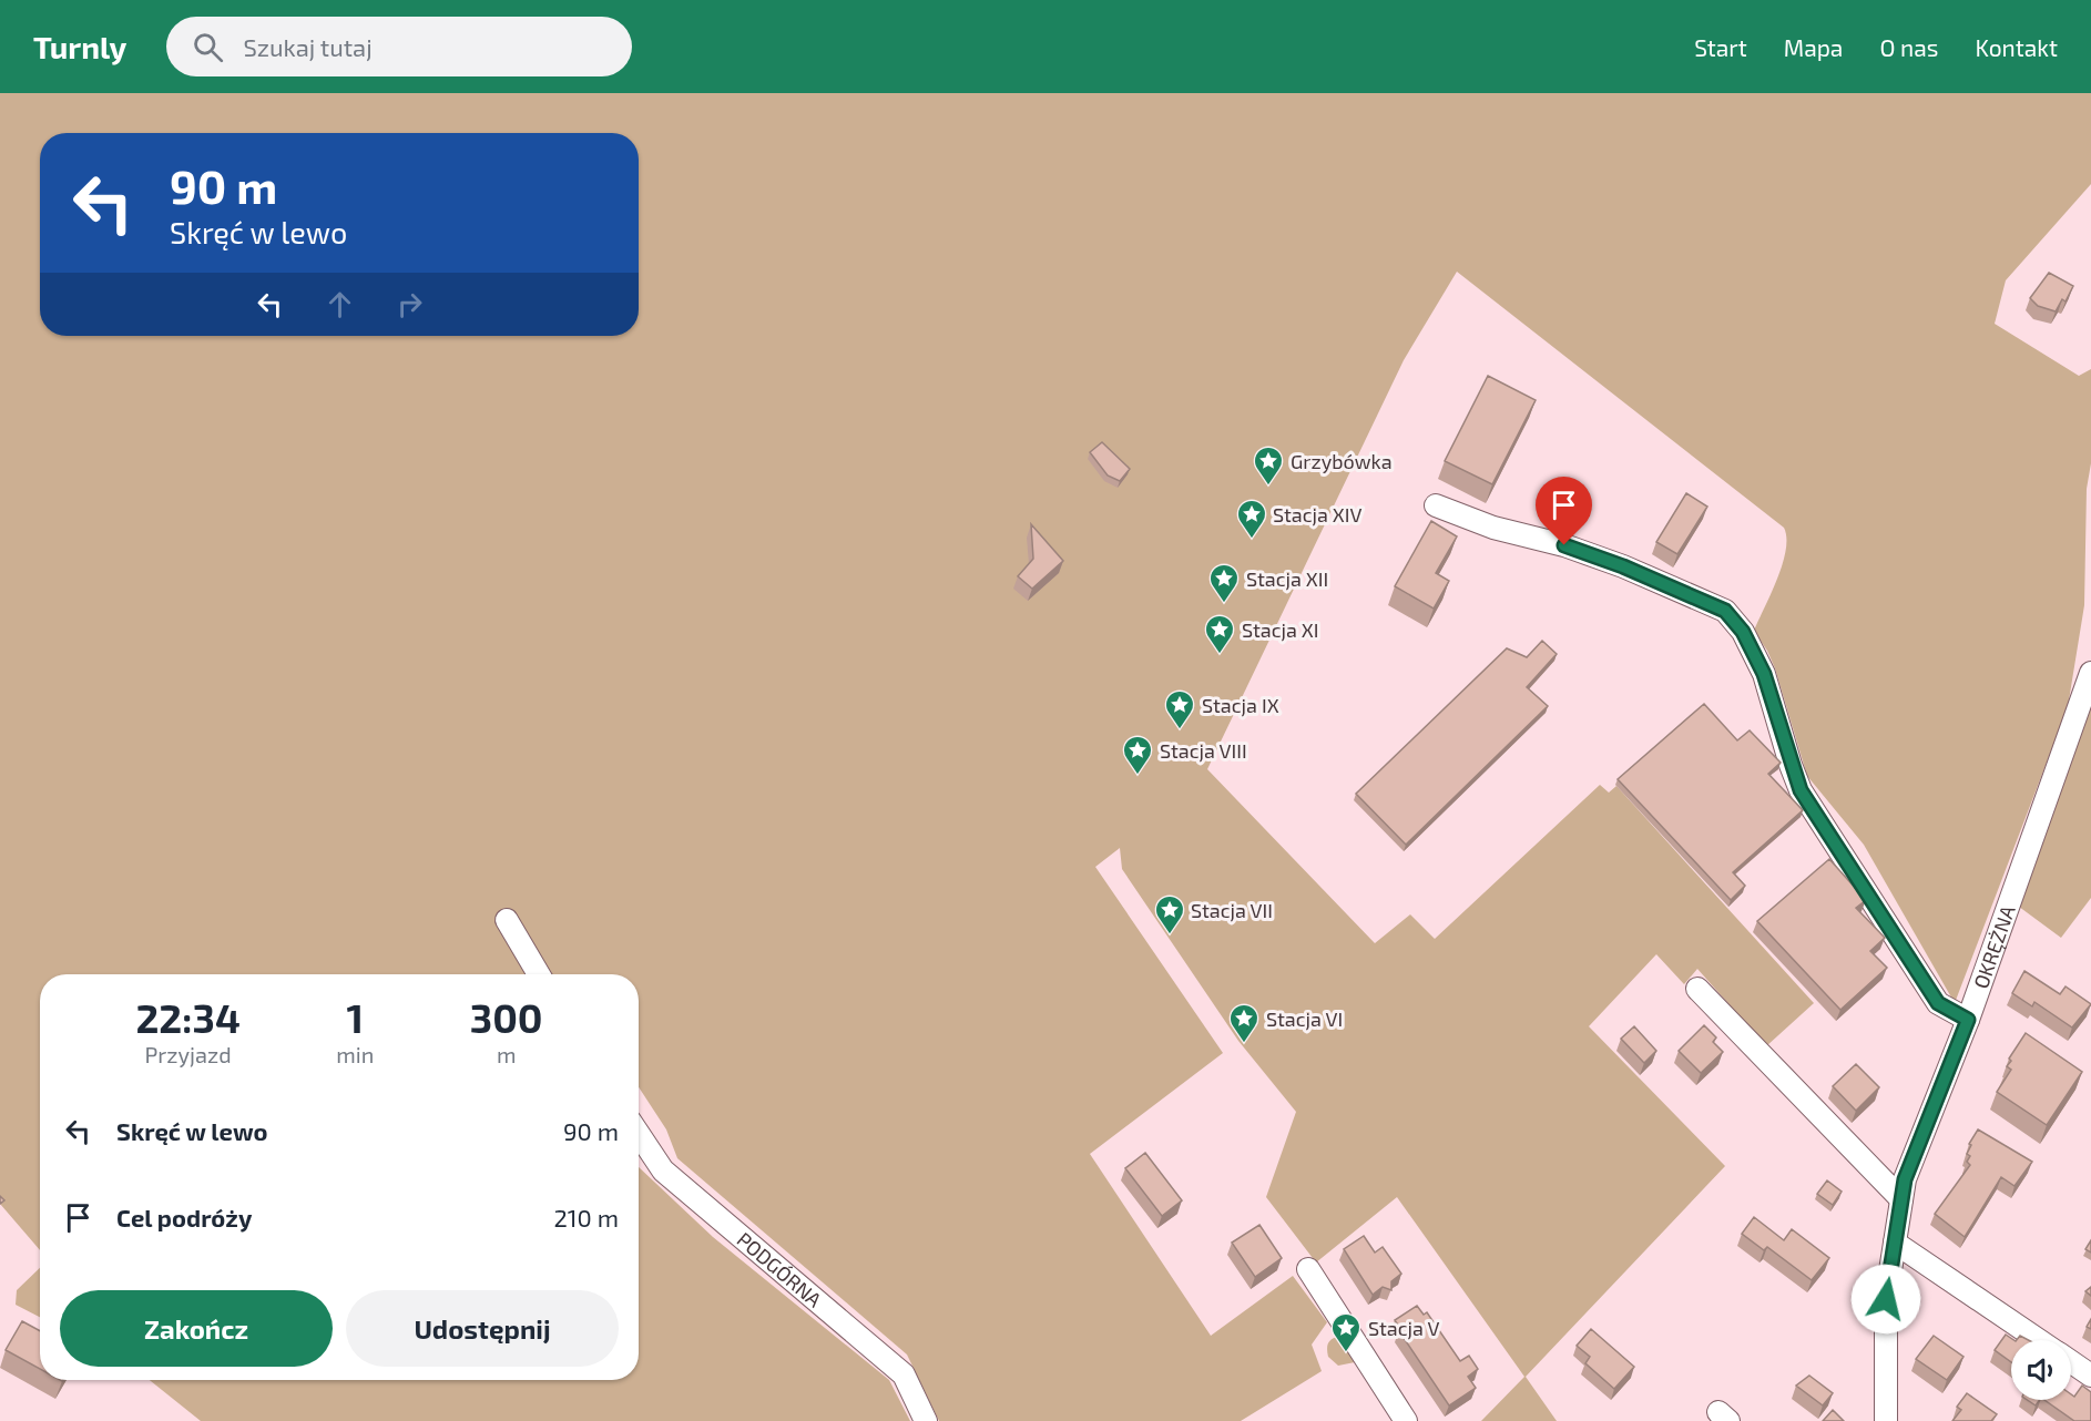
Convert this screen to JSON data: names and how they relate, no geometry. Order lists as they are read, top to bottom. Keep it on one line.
{"streets":{"street":["OKRĘŻNA","PODGÓRNA"]},"places":{"place":["Grzybówka","Stacja XIV","Stacja XII","Stacja XI","Stacja IX","Stacja VIII","Stacja VII","Stacja VI","Stacja V"]},"page":{"header":"Turnly","search":"Szukaj tutaj","nav":["Start","Mapa","O nas","Kontakt"],"turn":["90 m","Skręć w lewo"],"eta":["22:34","Przyjazd","1","min","300","m"],"list":[{"name":"Skręć w lewo","value":"90 m"},{"name":"Cel podróży","value":"210 m"}],"buttons":["Zakończ","Udostępnij"]}}
